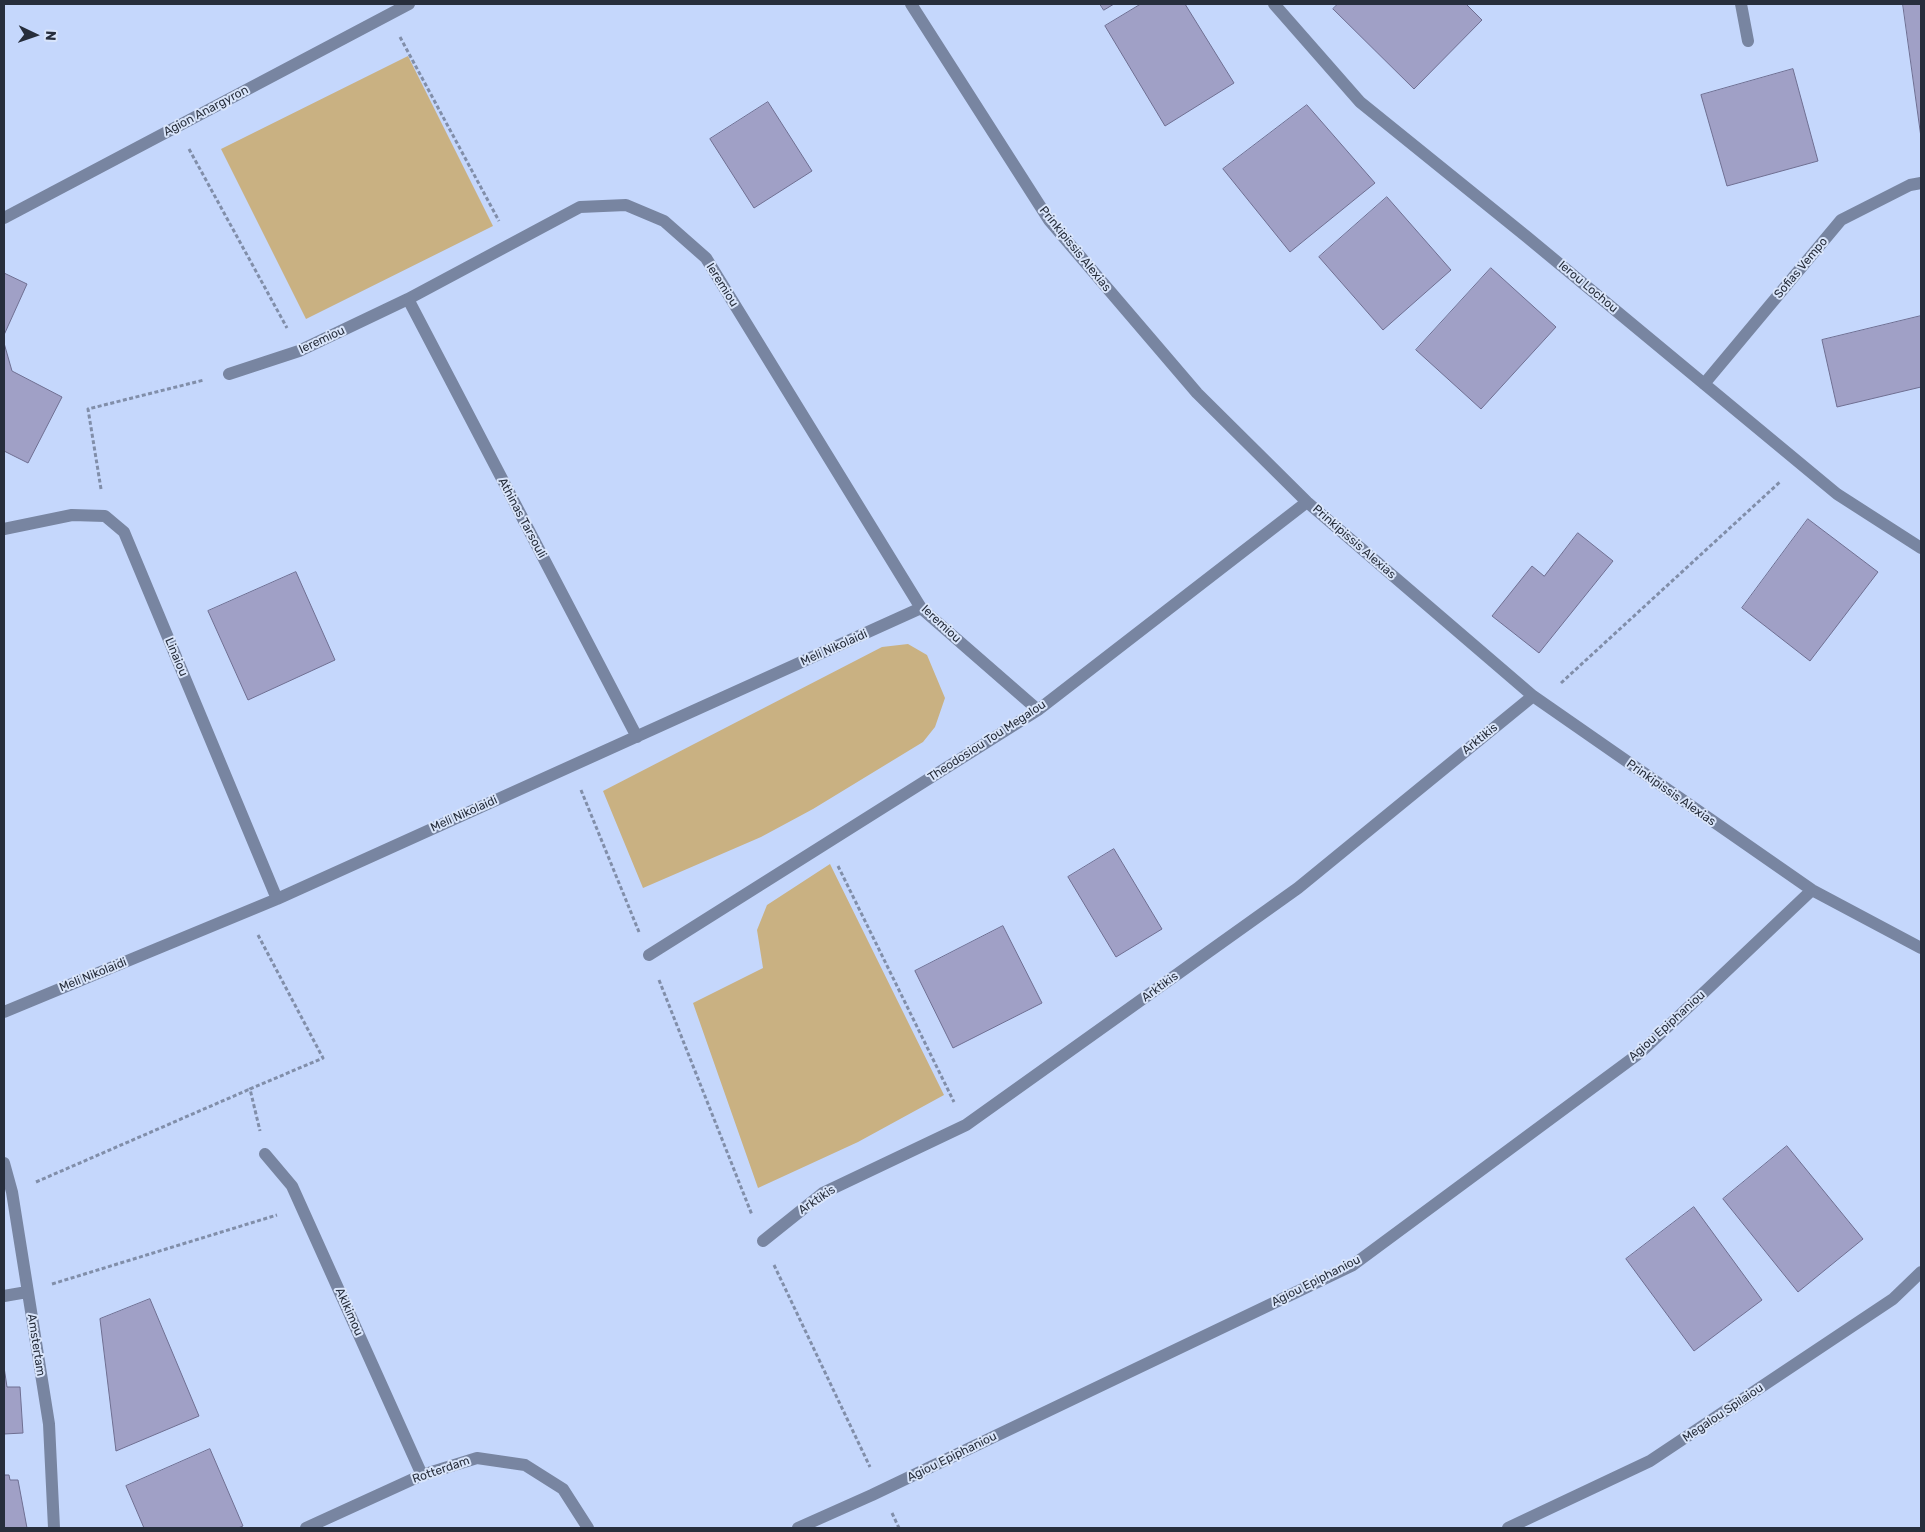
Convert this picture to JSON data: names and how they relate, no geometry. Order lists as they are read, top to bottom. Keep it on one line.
{"streets":{"street":["Agion Anargyron","Prinkipissis Alexias","Sofias Vempo","Ieremiou","Ierou Lochou","Athinas Tarsouli","Meli Nikolaidi","Linaiou","Arktikis","Theodosiou Tou Megalou","Agiou Epiphaniou","Aklkimou","Amstertam","Megalou Spilaiou","Rotterdam"]},"crossings":[["Prinkipissis Alexias","Arktikis"],["Prinkipissis Alexias","Theodosiou Tou Megalou"],["Prinkipissis Alexias","Agiou Epiphaniou"],["Sofias Vempo","Ierou Lochou"],["Ieremiou","Athinas Tarsouli"],["Ieremiou","Meli Nikolaidi"],["Ieremiou","Theodosiou Tou Megalou"],["Athinas Tarsouli","Meli Nikolaidi"],["Meli Nikolaidi","Linaiou"],["Aklkimou","Rotterdam"]],"north":"right"}
